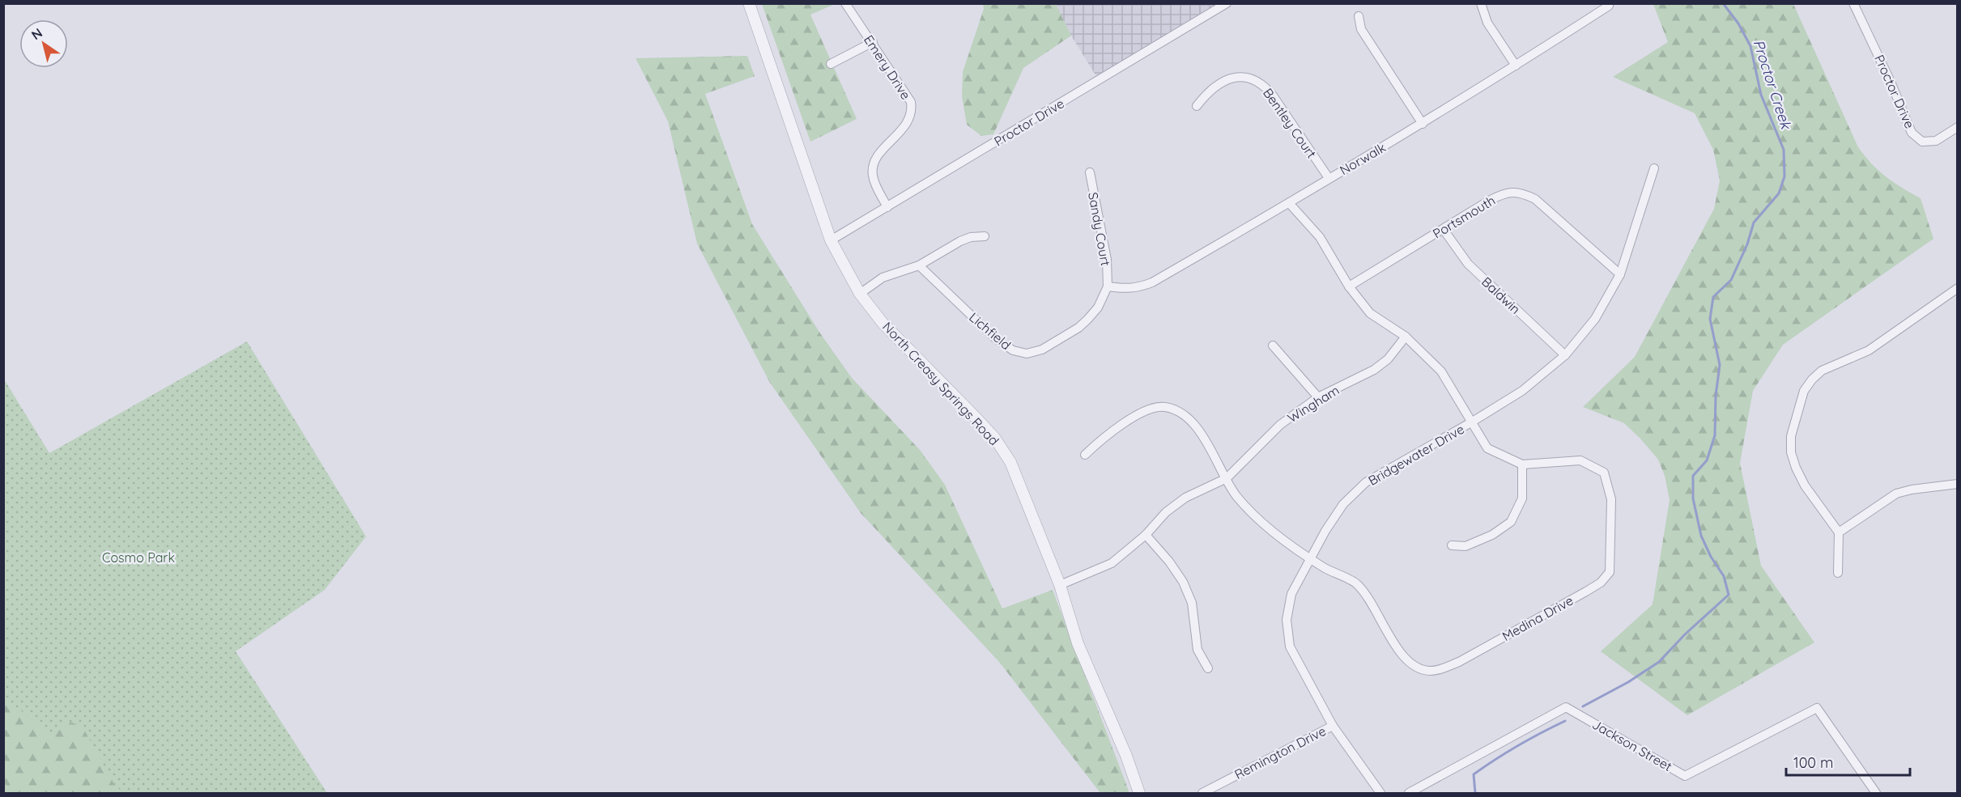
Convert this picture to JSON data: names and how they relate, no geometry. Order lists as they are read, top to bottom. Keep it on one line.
{"streets":{"street":["Emery Drive","Proctor Drive","Bentley Court","Norwalk","Portsmouth","Sandy Court","Baldwin","Lichfield","North Creasy Springs Road","Wingham","Bridgewater Drive","Medina Drive","Jackson Street","Remington Drive"]},"crossings":[["Emery Drive","Proctor Drive"],["Proctor Drive","North Creasy Springs Road"],["Bentley Court","Norwalk"],["Norwalk","Sandy Court"],["Norwalk","Lichfield"],["Portsmouth","Baldwin"],["Portsmouth","Bridgewater Drive"],["Sandy Court","Lichfield"],["Baldwin","Bridgewater Drive"],["North Creasy Springs Road","Wingham"],["Wingham","Medina Drive"],["Bridgewater Drive","Medina Drive"],["Bridgewater Drive","Remington Drive"]],"water":["Proctor Creek"],"parks":["Cosmo Park"],"scale_bar":"100 m","north":"top left"}
